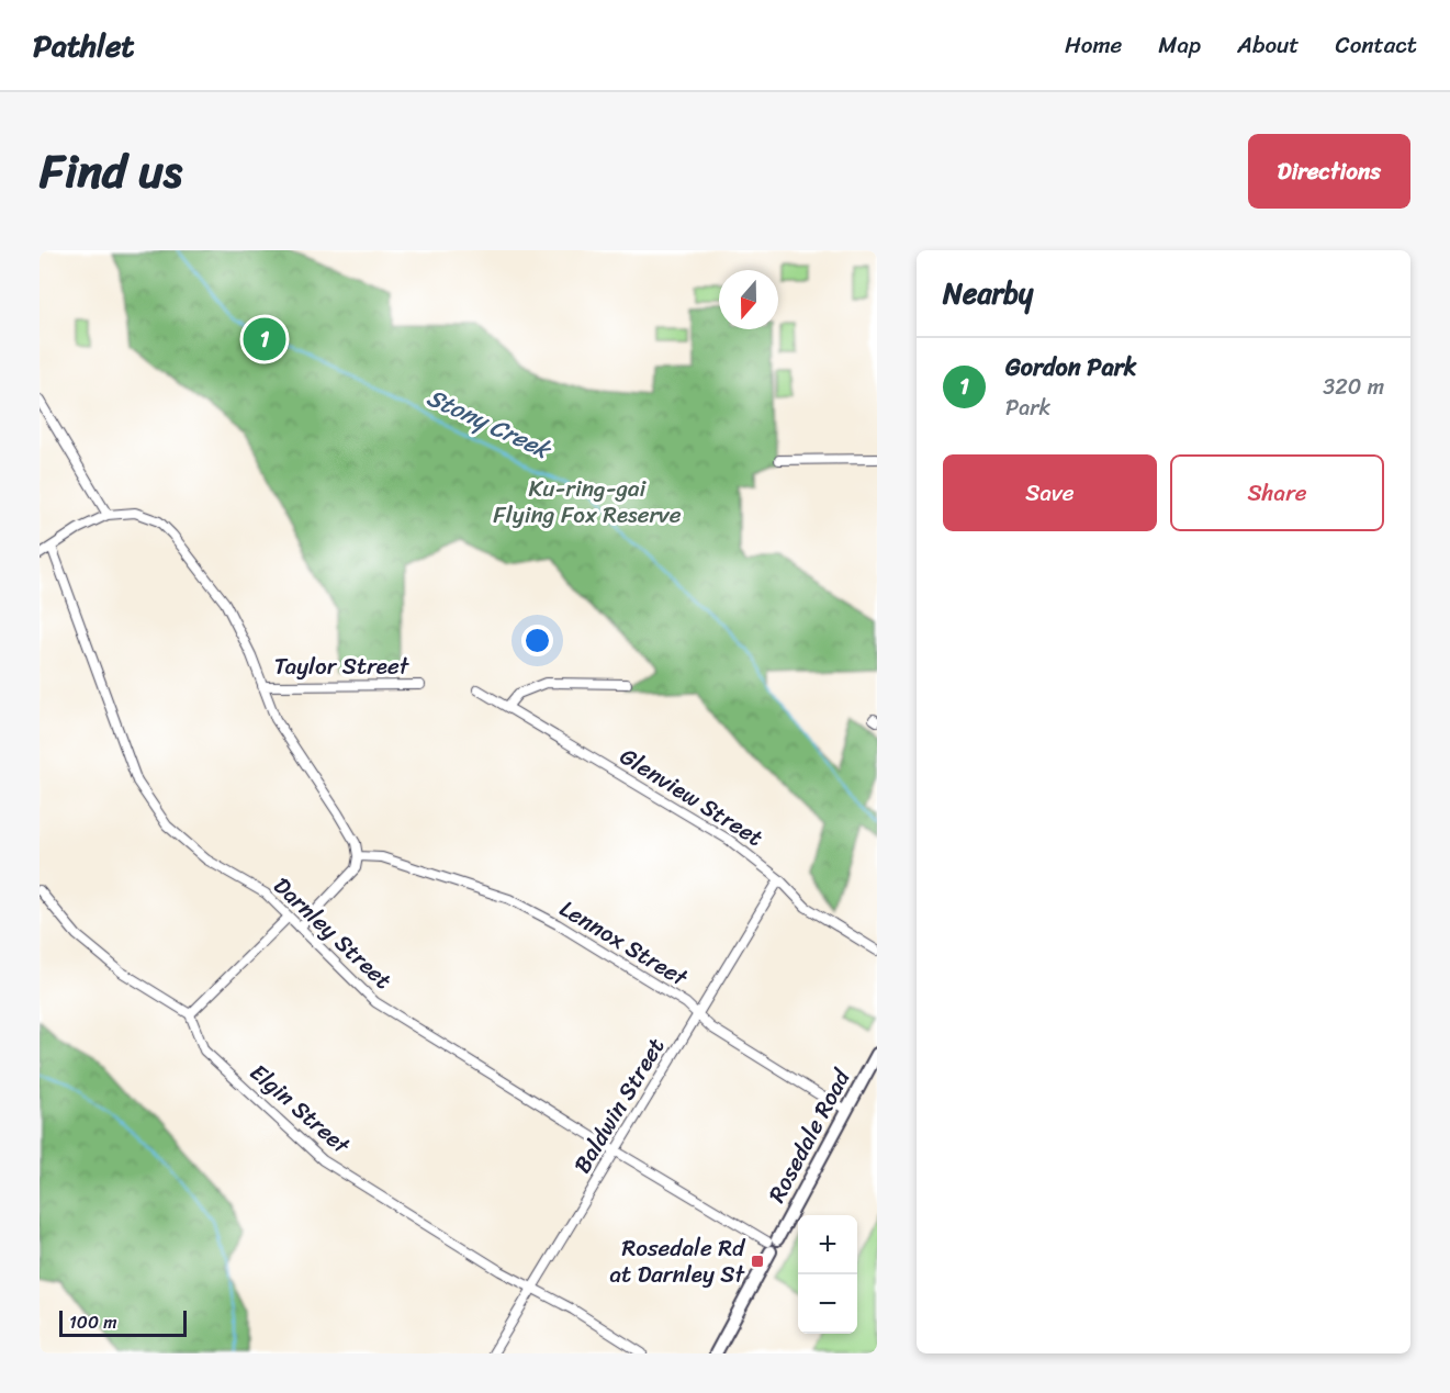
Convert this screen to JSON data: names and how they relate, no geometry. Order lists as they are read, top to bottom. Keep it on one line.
{"streets":{"street":["Taylor Street","Glenview Street","Darnley Street","Lennox Street","Baldwin Street","Elgin Street","Rosedale Road"]},"crossings":[["Glenview Street","Baldwin Street"],["Darnley Street","Baldwin Street"],["Darnley Street","Rosedale Road"],["Lennox Street","Baldwin Street"],["Lennox Street","Rosedale Road"],["Baldwin Street","Elgin Street"]],"water":["Stony Creek"],"parks":["Ku-ring-gai Flying Fox Reserve"],"places":{"transit":["Rosedale Rd at Darnley St"]},"scale_bar":"100 m","north":"bottom","page":{"header":"Pathlet","nav":["Home","Map","About","Contact"],"title":"Find us","buttons":["Directions",["Save","Share"]],"heading":"Nearby","pins":"1","list":[{"mark":"1","name":"Gordon Park","note":"Park","value":"320 m"}],"map_buttons":["+","−"],"scale":"100 m"}}
